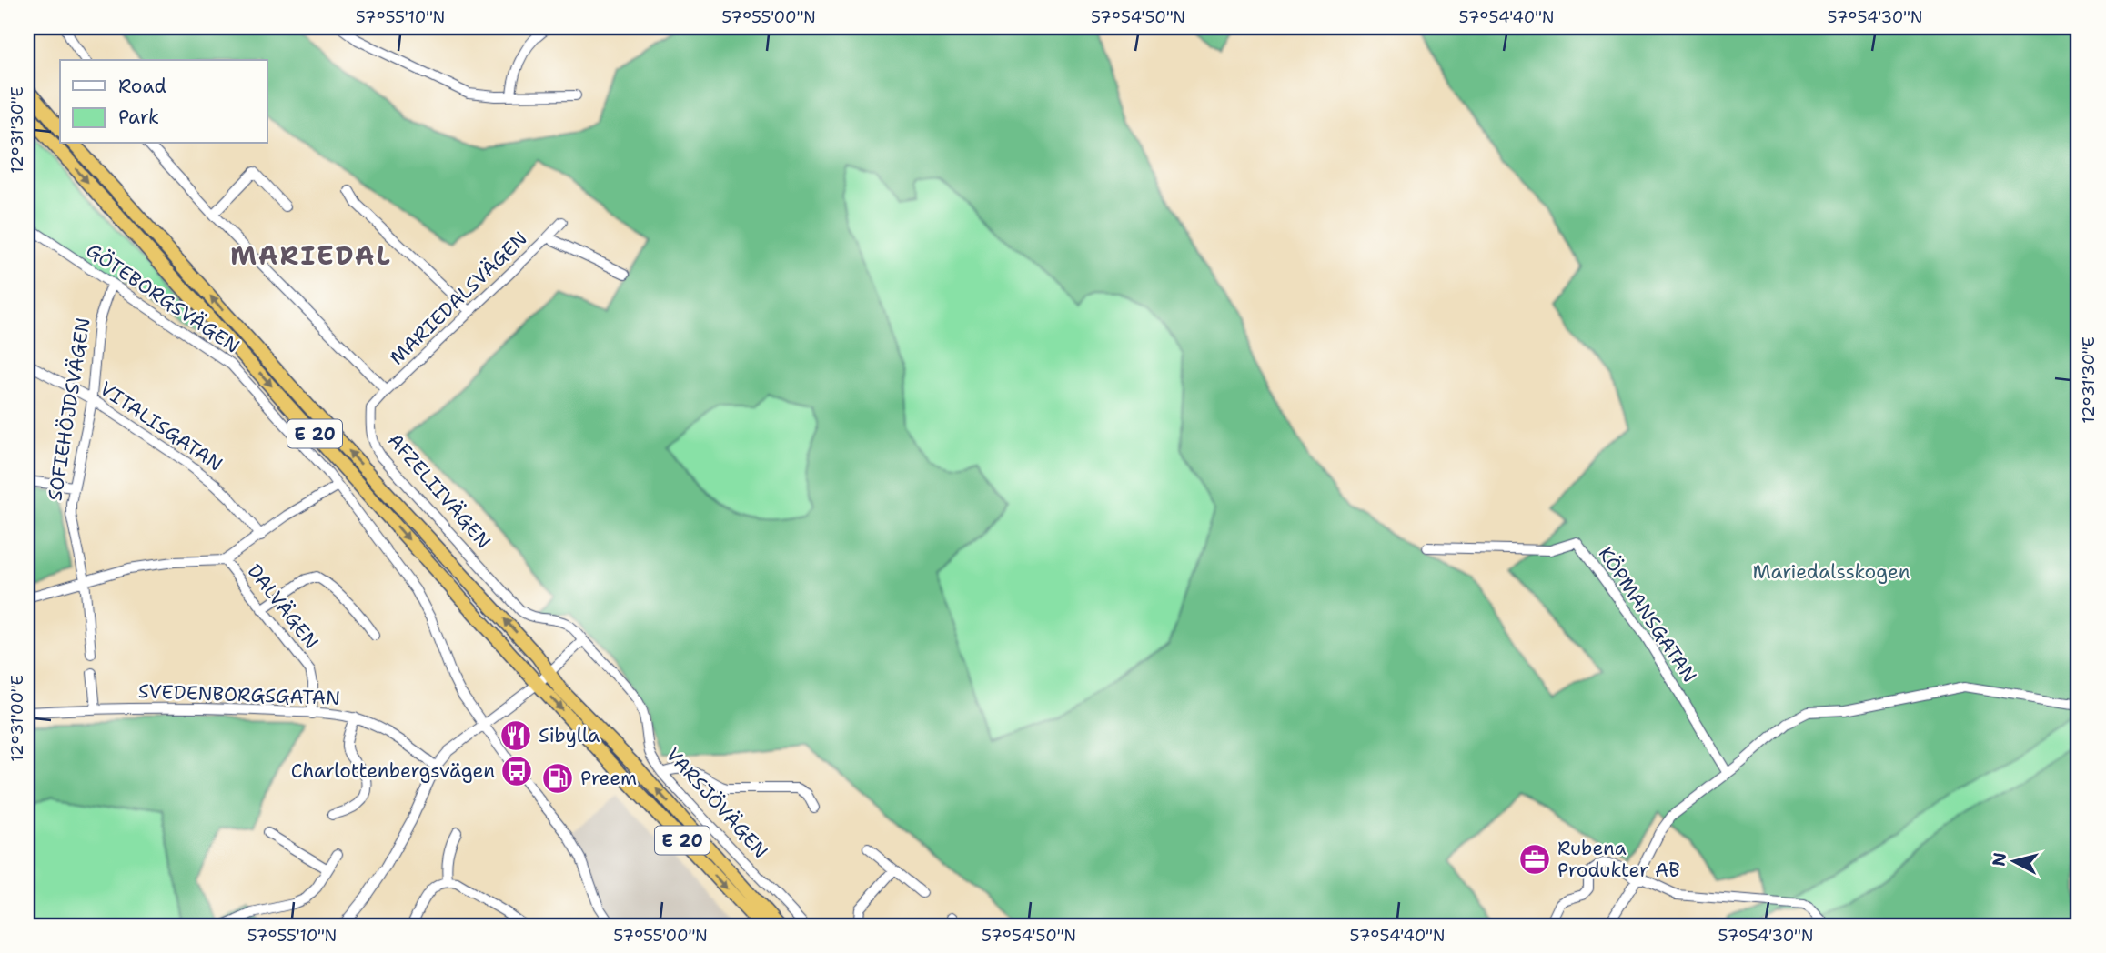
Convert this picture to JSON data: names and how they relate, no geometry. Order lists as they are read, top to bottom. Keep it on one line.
{"streets":{"highway":["E 20"],"street":["GÖTEBORGSVÄGEN","MARIEDALSVÄGEN","SOFIEHÖJDSVÄGEN","VITALISGATAN","AFZELIIVÄGEN","DALVÄGEN","KÖPMANSGATAN","SVEDENBORGSGATAN","VARSJÖVÄGEN"]},"crossings":[["GÖTEBORGSVÄGEN","SOFIEHÖJDSVÄGEN"],["MARIEDALSVÄGEN","AFZELIIVÄGEN"],["SOFIEHÖJDSVÄGEN","VITALISGATAN"],["AFZELIIVÄGEN","VARSJÖVÄGEN"],["DALVÄGEN","SVEDENBORGSGATAN"]],"districts":["MARIEDAL"],"parks":["Mariedalsskogen"],"places":{"restaurant":["Sibylla"],"bus stop":["Charlottenbergsvägen"],"fuel station":["Preem"],"office":["Rubena Produkter AB"]},"legend":["Road","Park"],"north":"left","coordinates":["57°55'10\"N","57°55'00\"N","57°54'50\"N","57°54'40\"N","57°54'30\"N","12°31'30\"E","12°31'00\"E"]}
